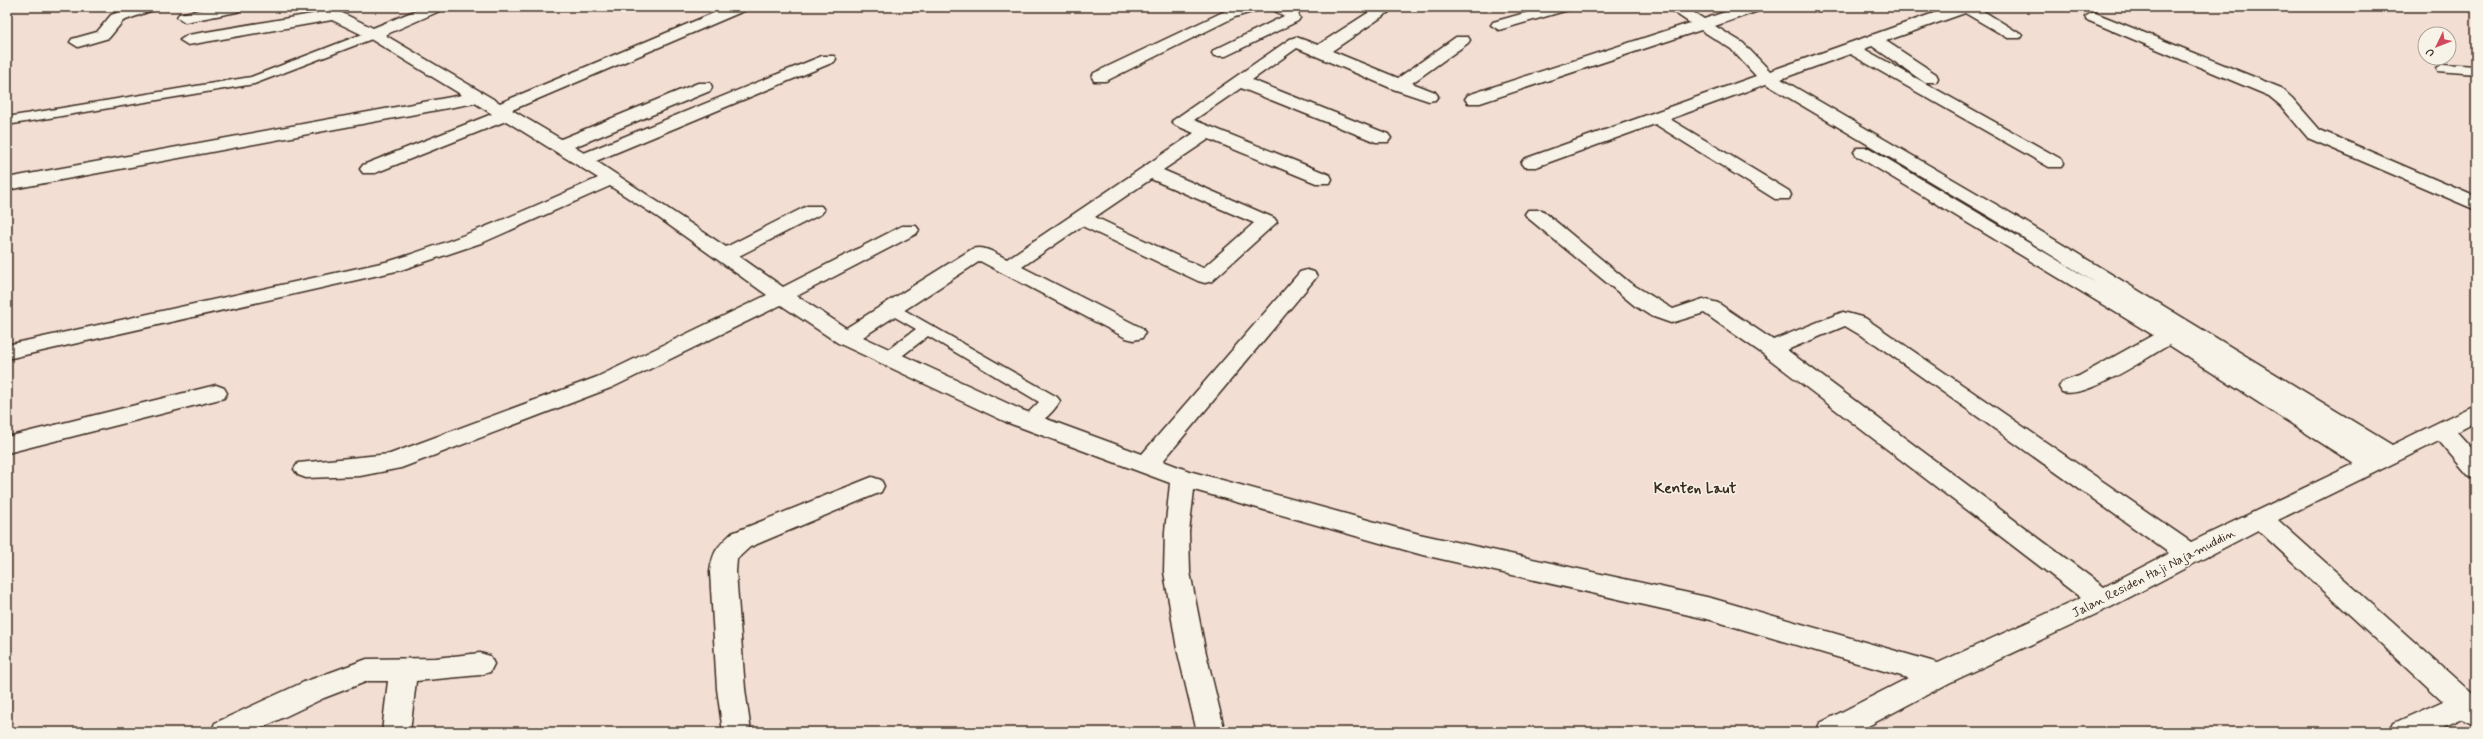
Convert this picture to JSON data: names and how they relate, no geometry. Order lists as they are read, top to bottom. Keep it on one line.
{"streets":{"street":["Jalan Residen Haji Najamuddin"]},"districts":["Kenten Laut"],"north":"bottom left"}
